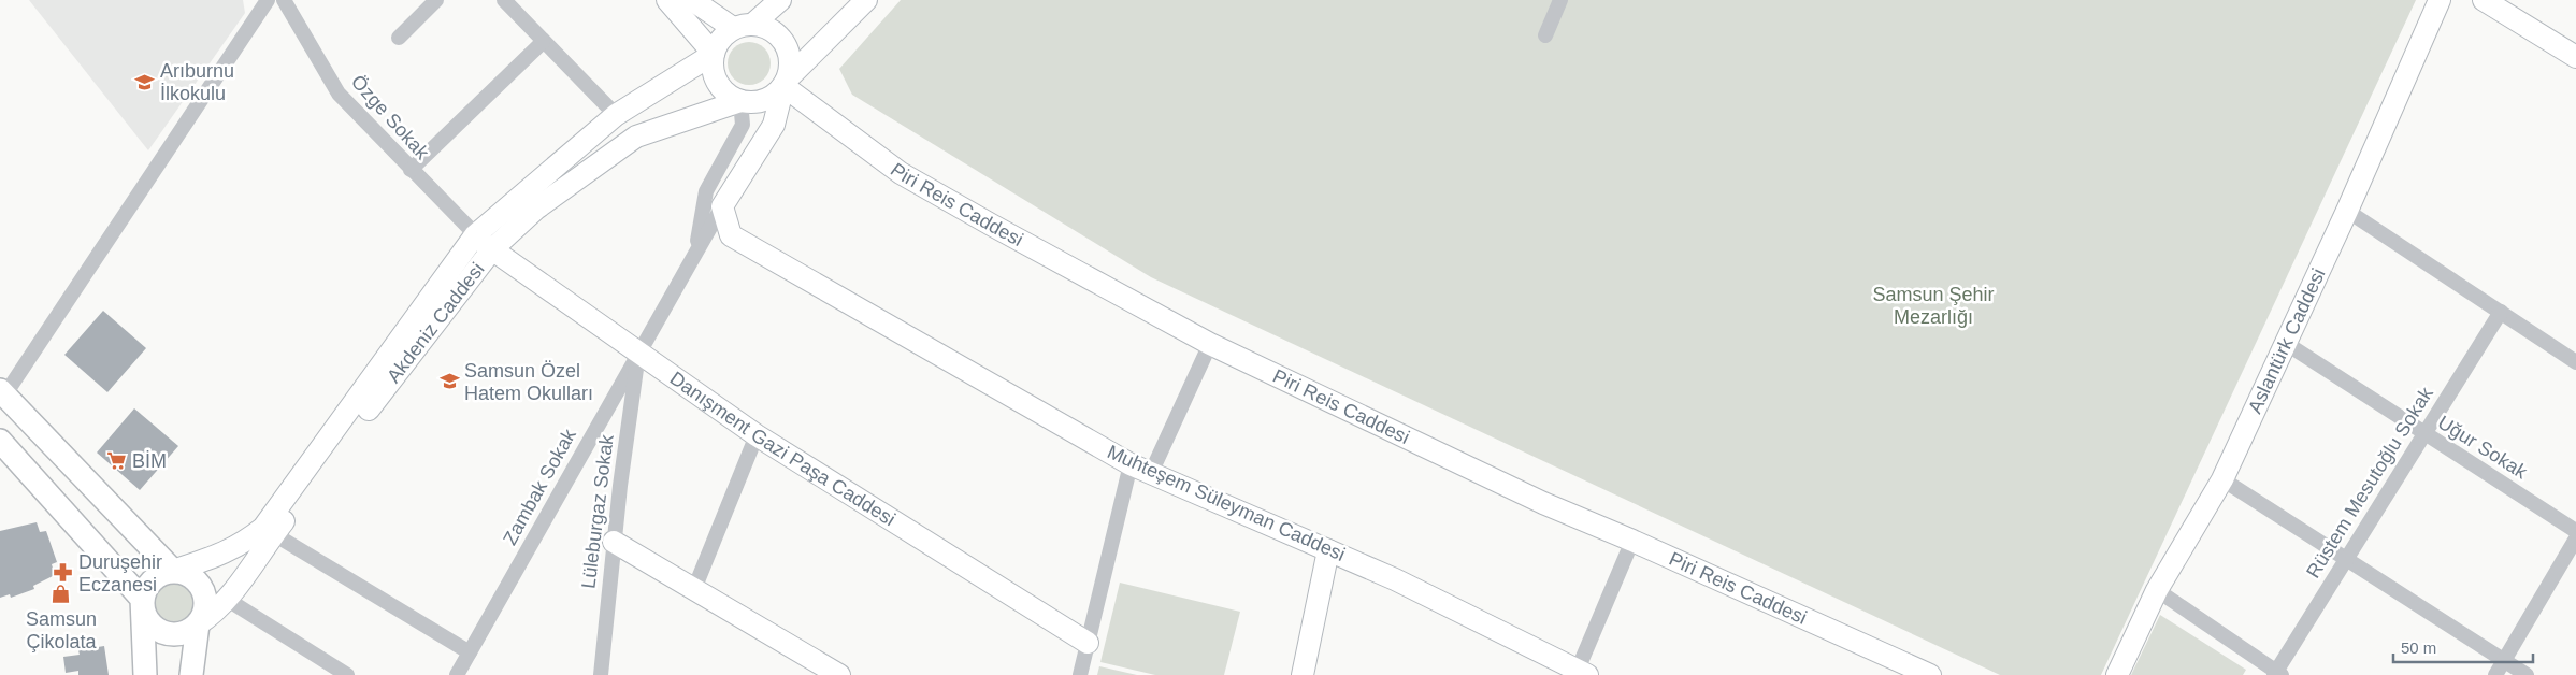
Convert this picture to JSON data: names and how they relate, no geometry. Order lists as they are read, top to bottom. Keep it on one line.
{"streets":{"street":["Özge Sokak","Piri Reis Caddesi","Akdeniz Caddesi","Aslantürk Caddesi","Uğur Sokak","Danışment Gazi Paşa Caddesi","Rüstem Mesutoğlu Sokak","Zambak Sokak","Muhteşem Süleyman Caddesi","Lüleburgaz Sokak"]},"crossings":[["Özge Sokak","Akdeniz Caddesi"],["Özge Sokak","Danışment Gazi Paşa Caddesi"],["Piri Reis Caddesi","Akdeniz Caddesi"],["Akdeniz Caddesi","Danışment Gazi Paşa Caddesi"],["Aslantürk Caddesi","Uğur Sokak"],["Uğur Sokak","Rüstem Mesutoğlu Sokak"],["Danışment Gazi Paşa Caddesi","Zambak Sokak"],["Danışment Gazi Paşa Caddesi","Lüleburgaz Sokak"],["Zambak Sokak","Muhteşem Süleyman Caddesi"],["Zambak Sokak","Lüleburgaz Sokak"]],"parks":["Samsun Şehir Mezarlığı"],"places":{"school or university":["Arıburnu İlkokulu","Samsun Özel Hatem Okulları"],"supermarket":["BİM"],"pharmacy":["Duruşehir Eczanesi"],"shop":["Samsun Çikolata"]},"scale_bar":"50 m"}
